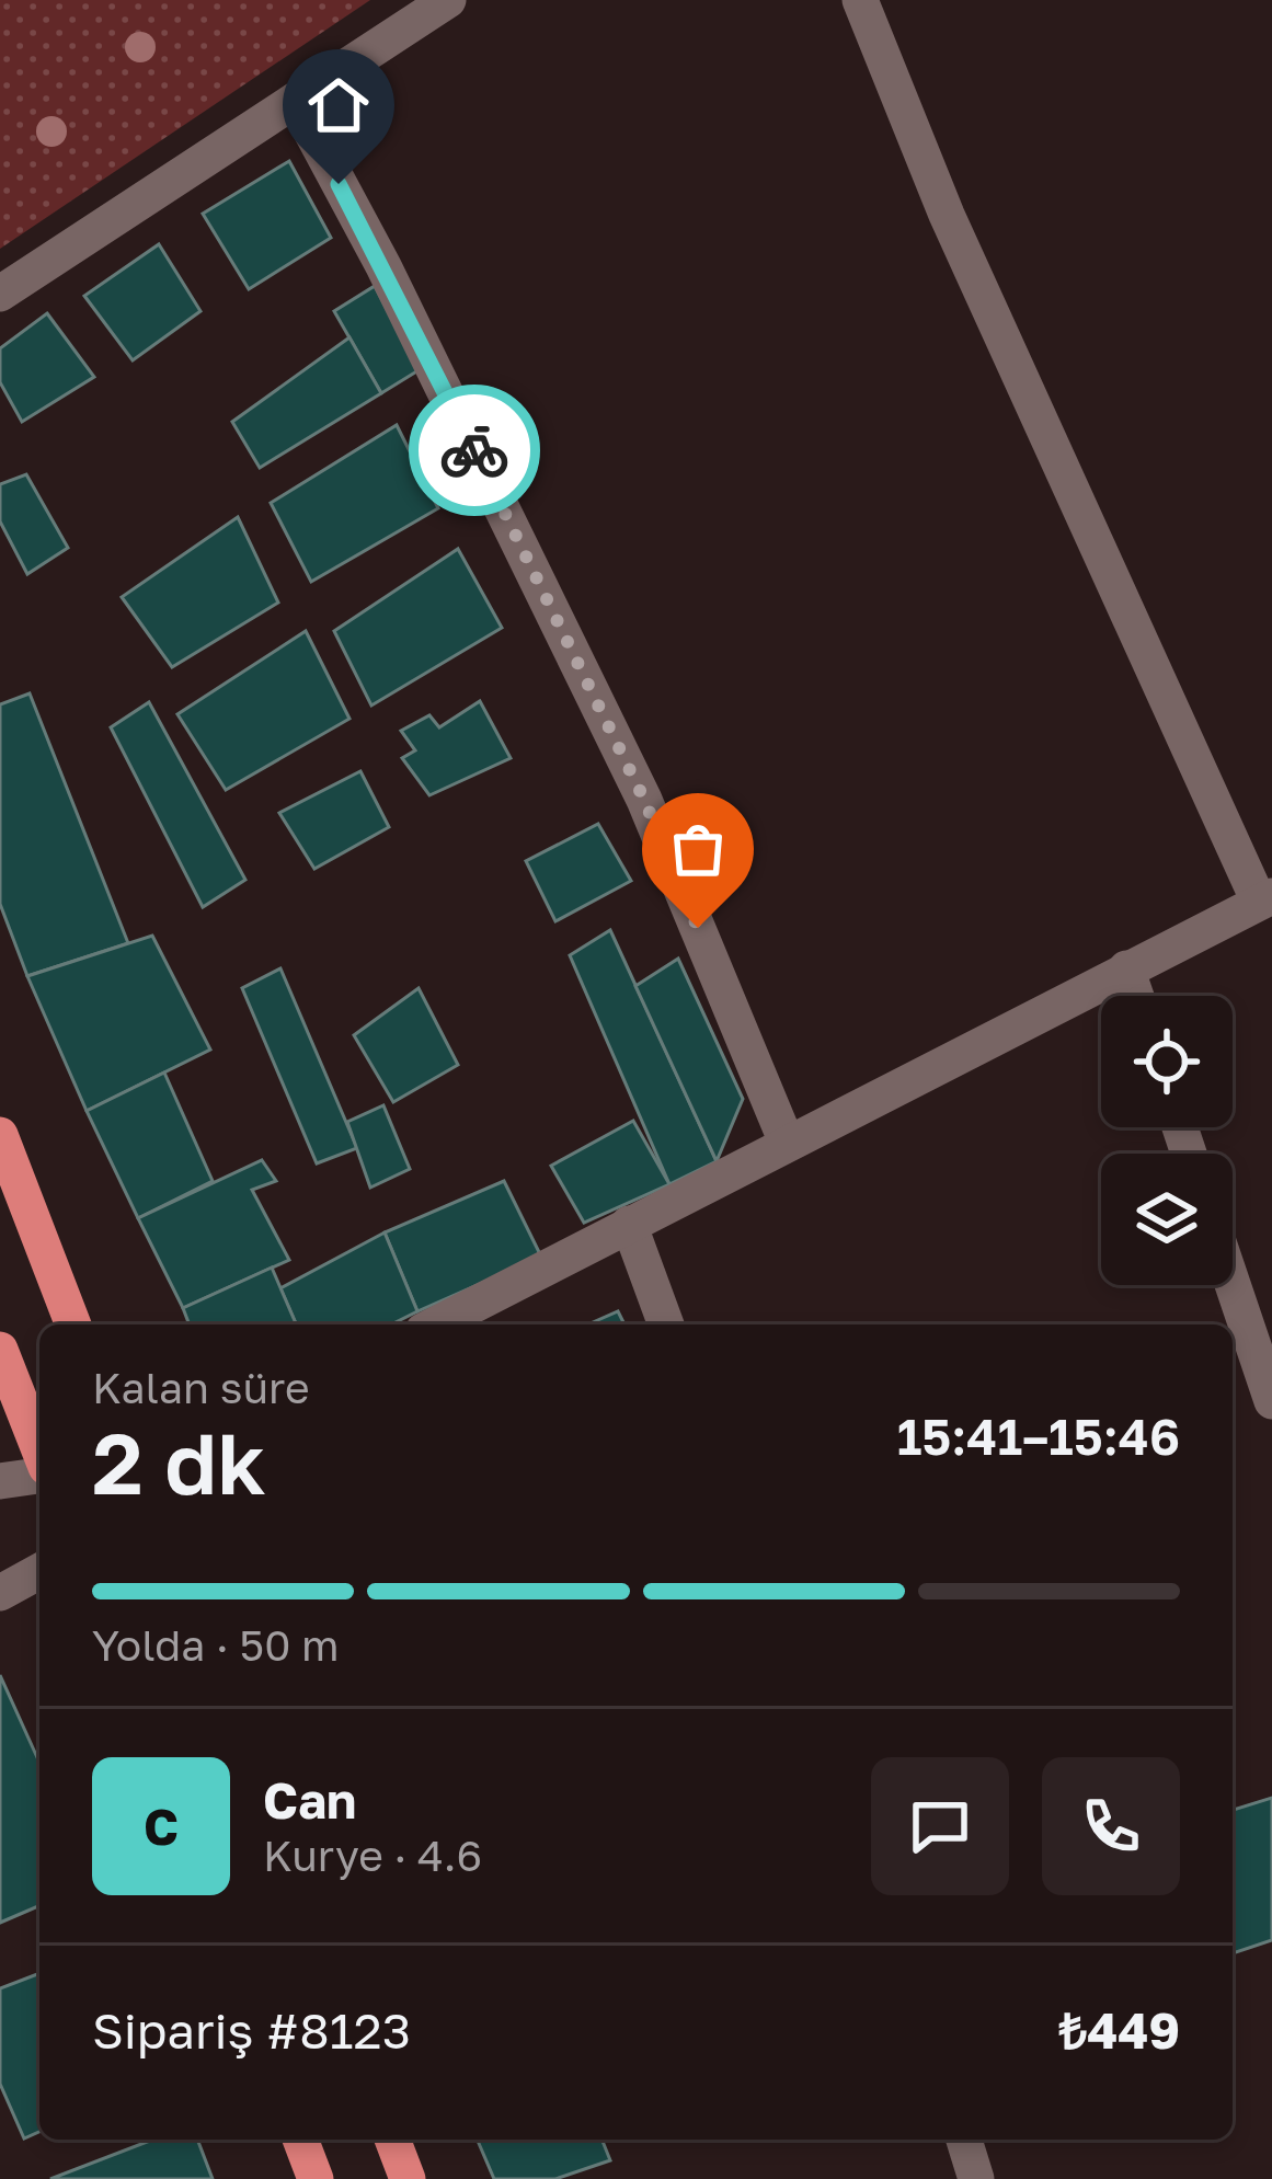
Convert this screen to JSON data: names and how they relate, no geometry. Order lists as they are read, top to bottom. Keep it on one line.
{"page":{"heading":["2 dk","Kalan süre","15:41–15:46"],"panel":["Can","Kurye · 4.6","Sipariş #8123","₺449"],"bar":"Yolda · 50 m","round":"C"}}
